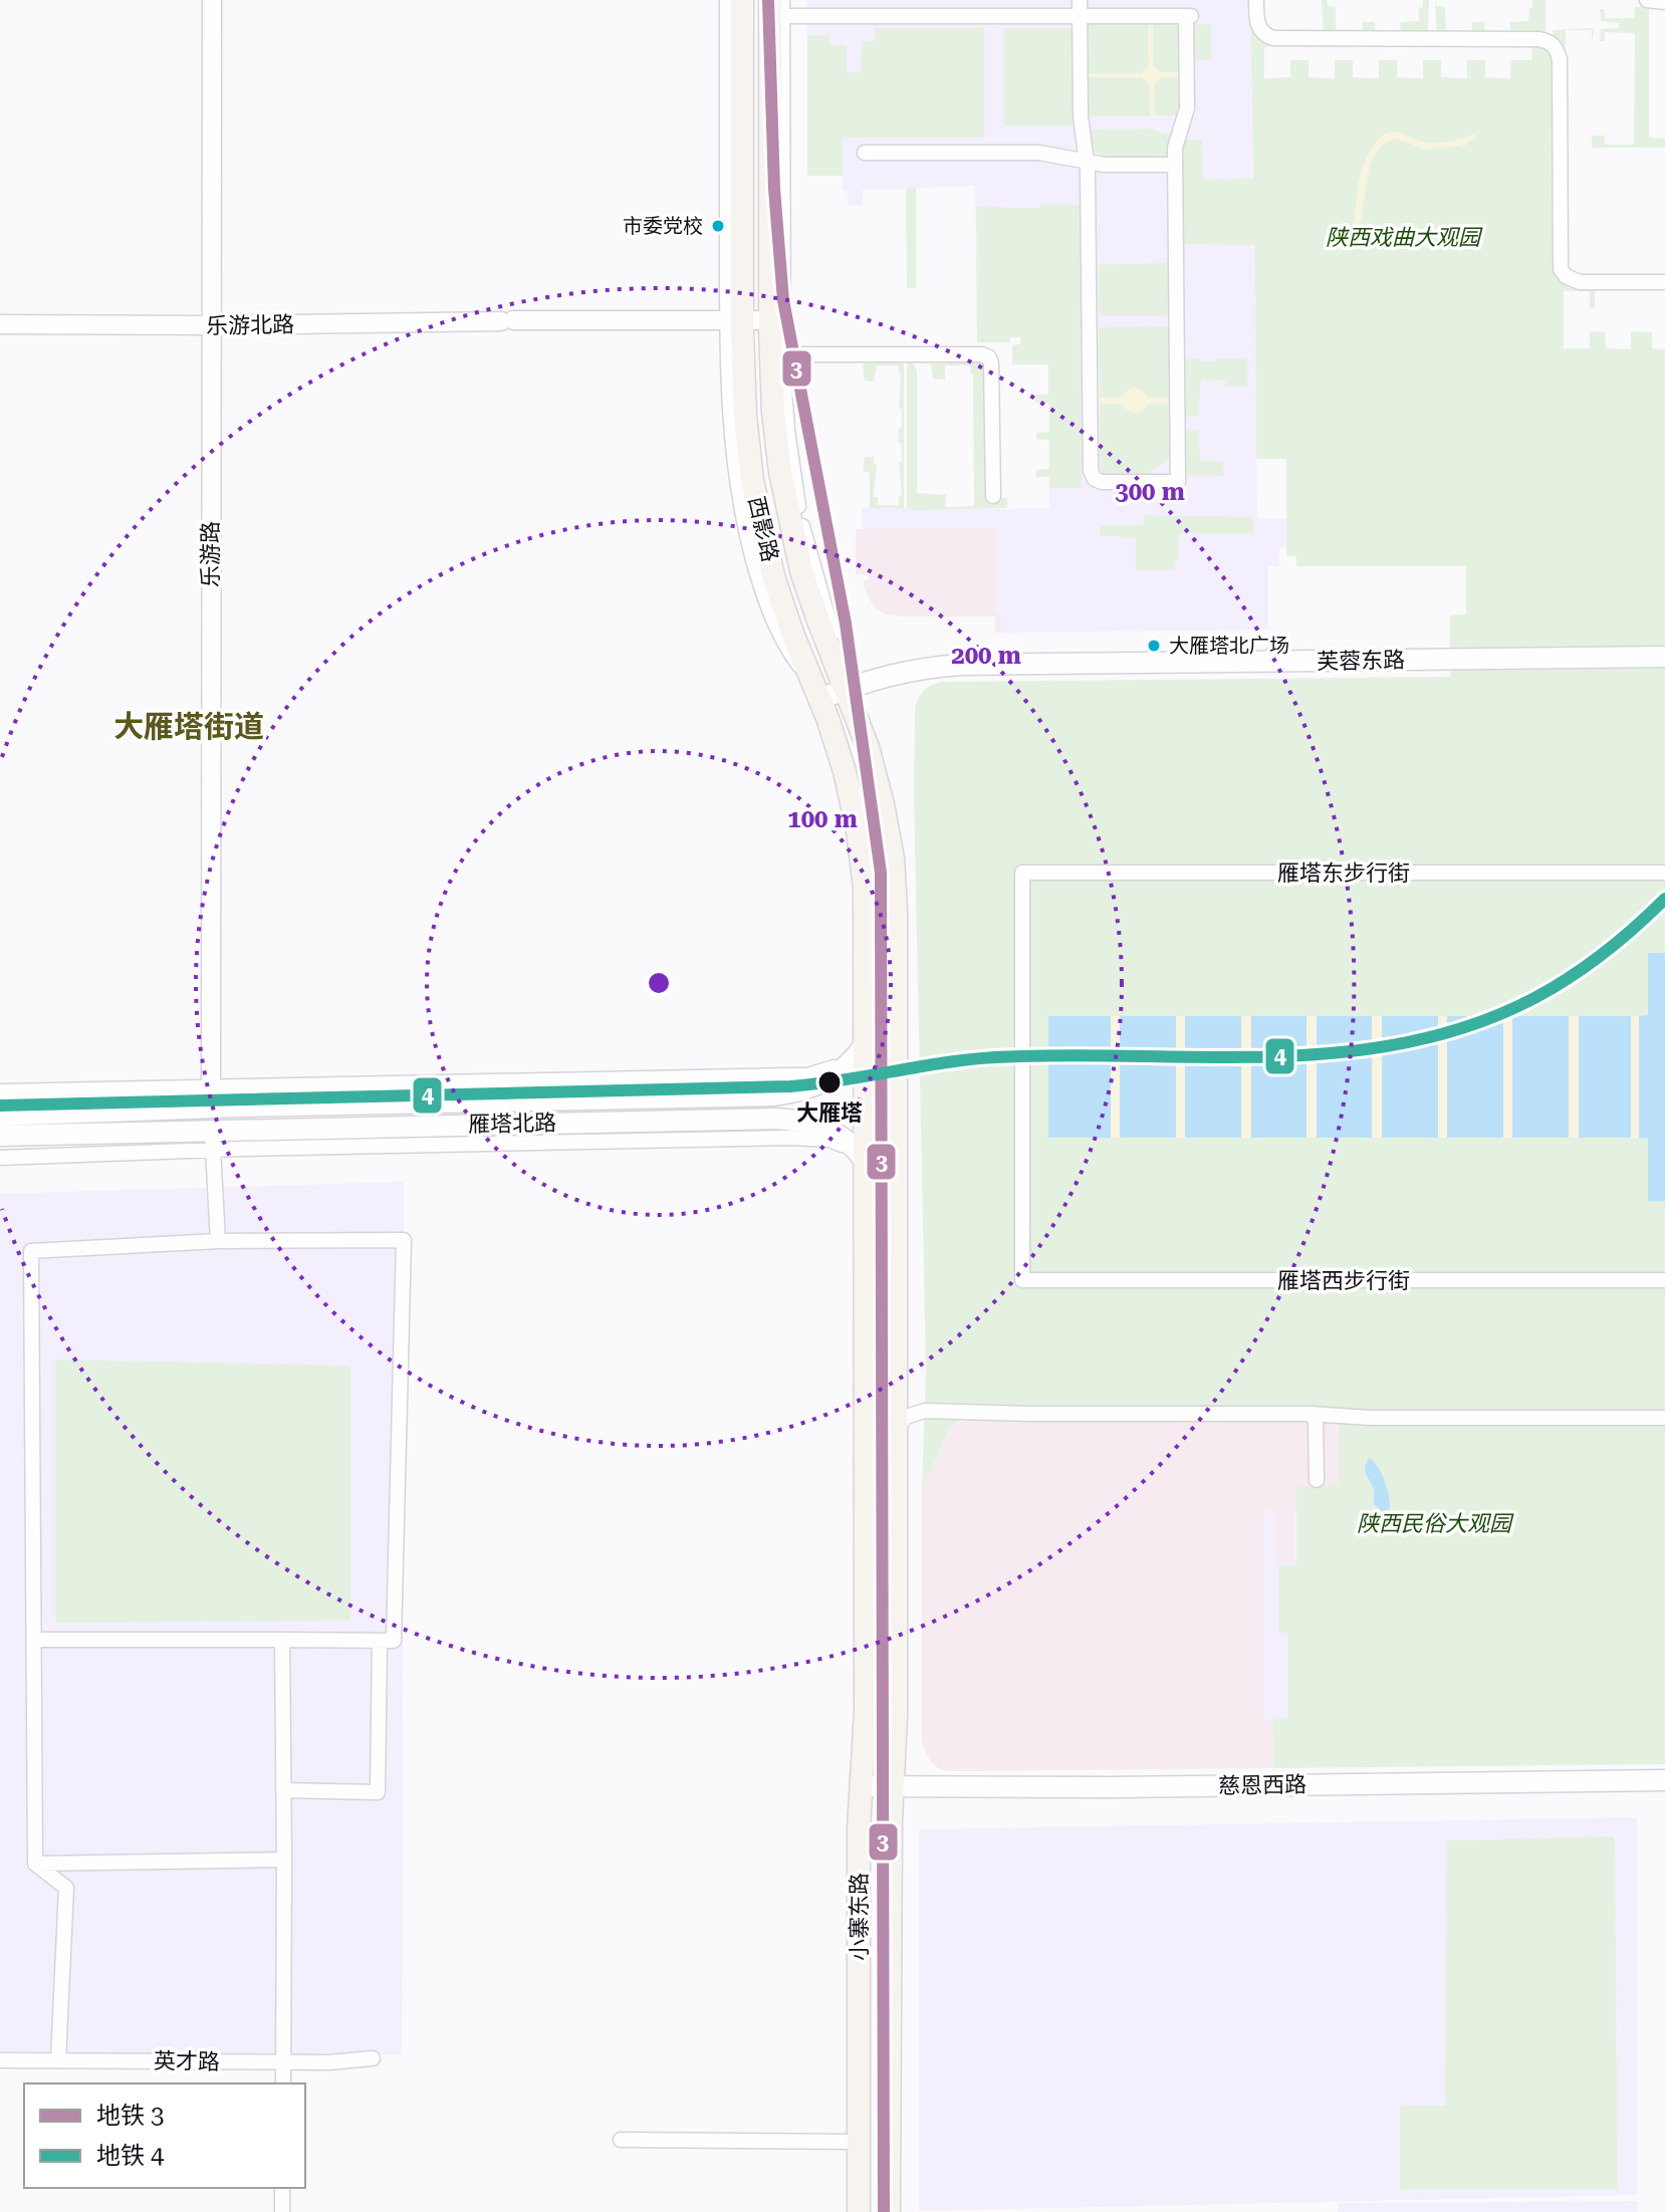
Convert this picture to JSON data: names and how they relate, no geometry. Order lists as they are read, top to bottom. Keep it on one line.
{"streets":{"main road":["西影路","芙蓉东路","雁塔北路","慈恩西路","小寨东路"],"street":["乐游北路","乐游路","雁塔东步行街","雁塔西步行街","英才路"]},"crossings":[["乐游北路","西影路"],["乐游北路","乐游路"],["西影路","芙蓉东路"],["西影路","雁塔北路"],["西影路","小寨东路"],["乐游路","雁塔北路"],["芙蓉东路","小寨东路"],["雁塔东步行街","雁塔西步行街"],["雁塔北路","小寨东路"],["慈恩西路","小寨东路"]],"districts":["大雁塔街道"],"parks":["陕西戏曲大观园","陕西民俗大观园"],"places":["市委党校","大雁塔北广场","大雁塔"],"lines":["metro line 3","metro line 4"],"legend":["地铁 3","地铁 4"],"rings":["300 m","200 m","100 m"]}
